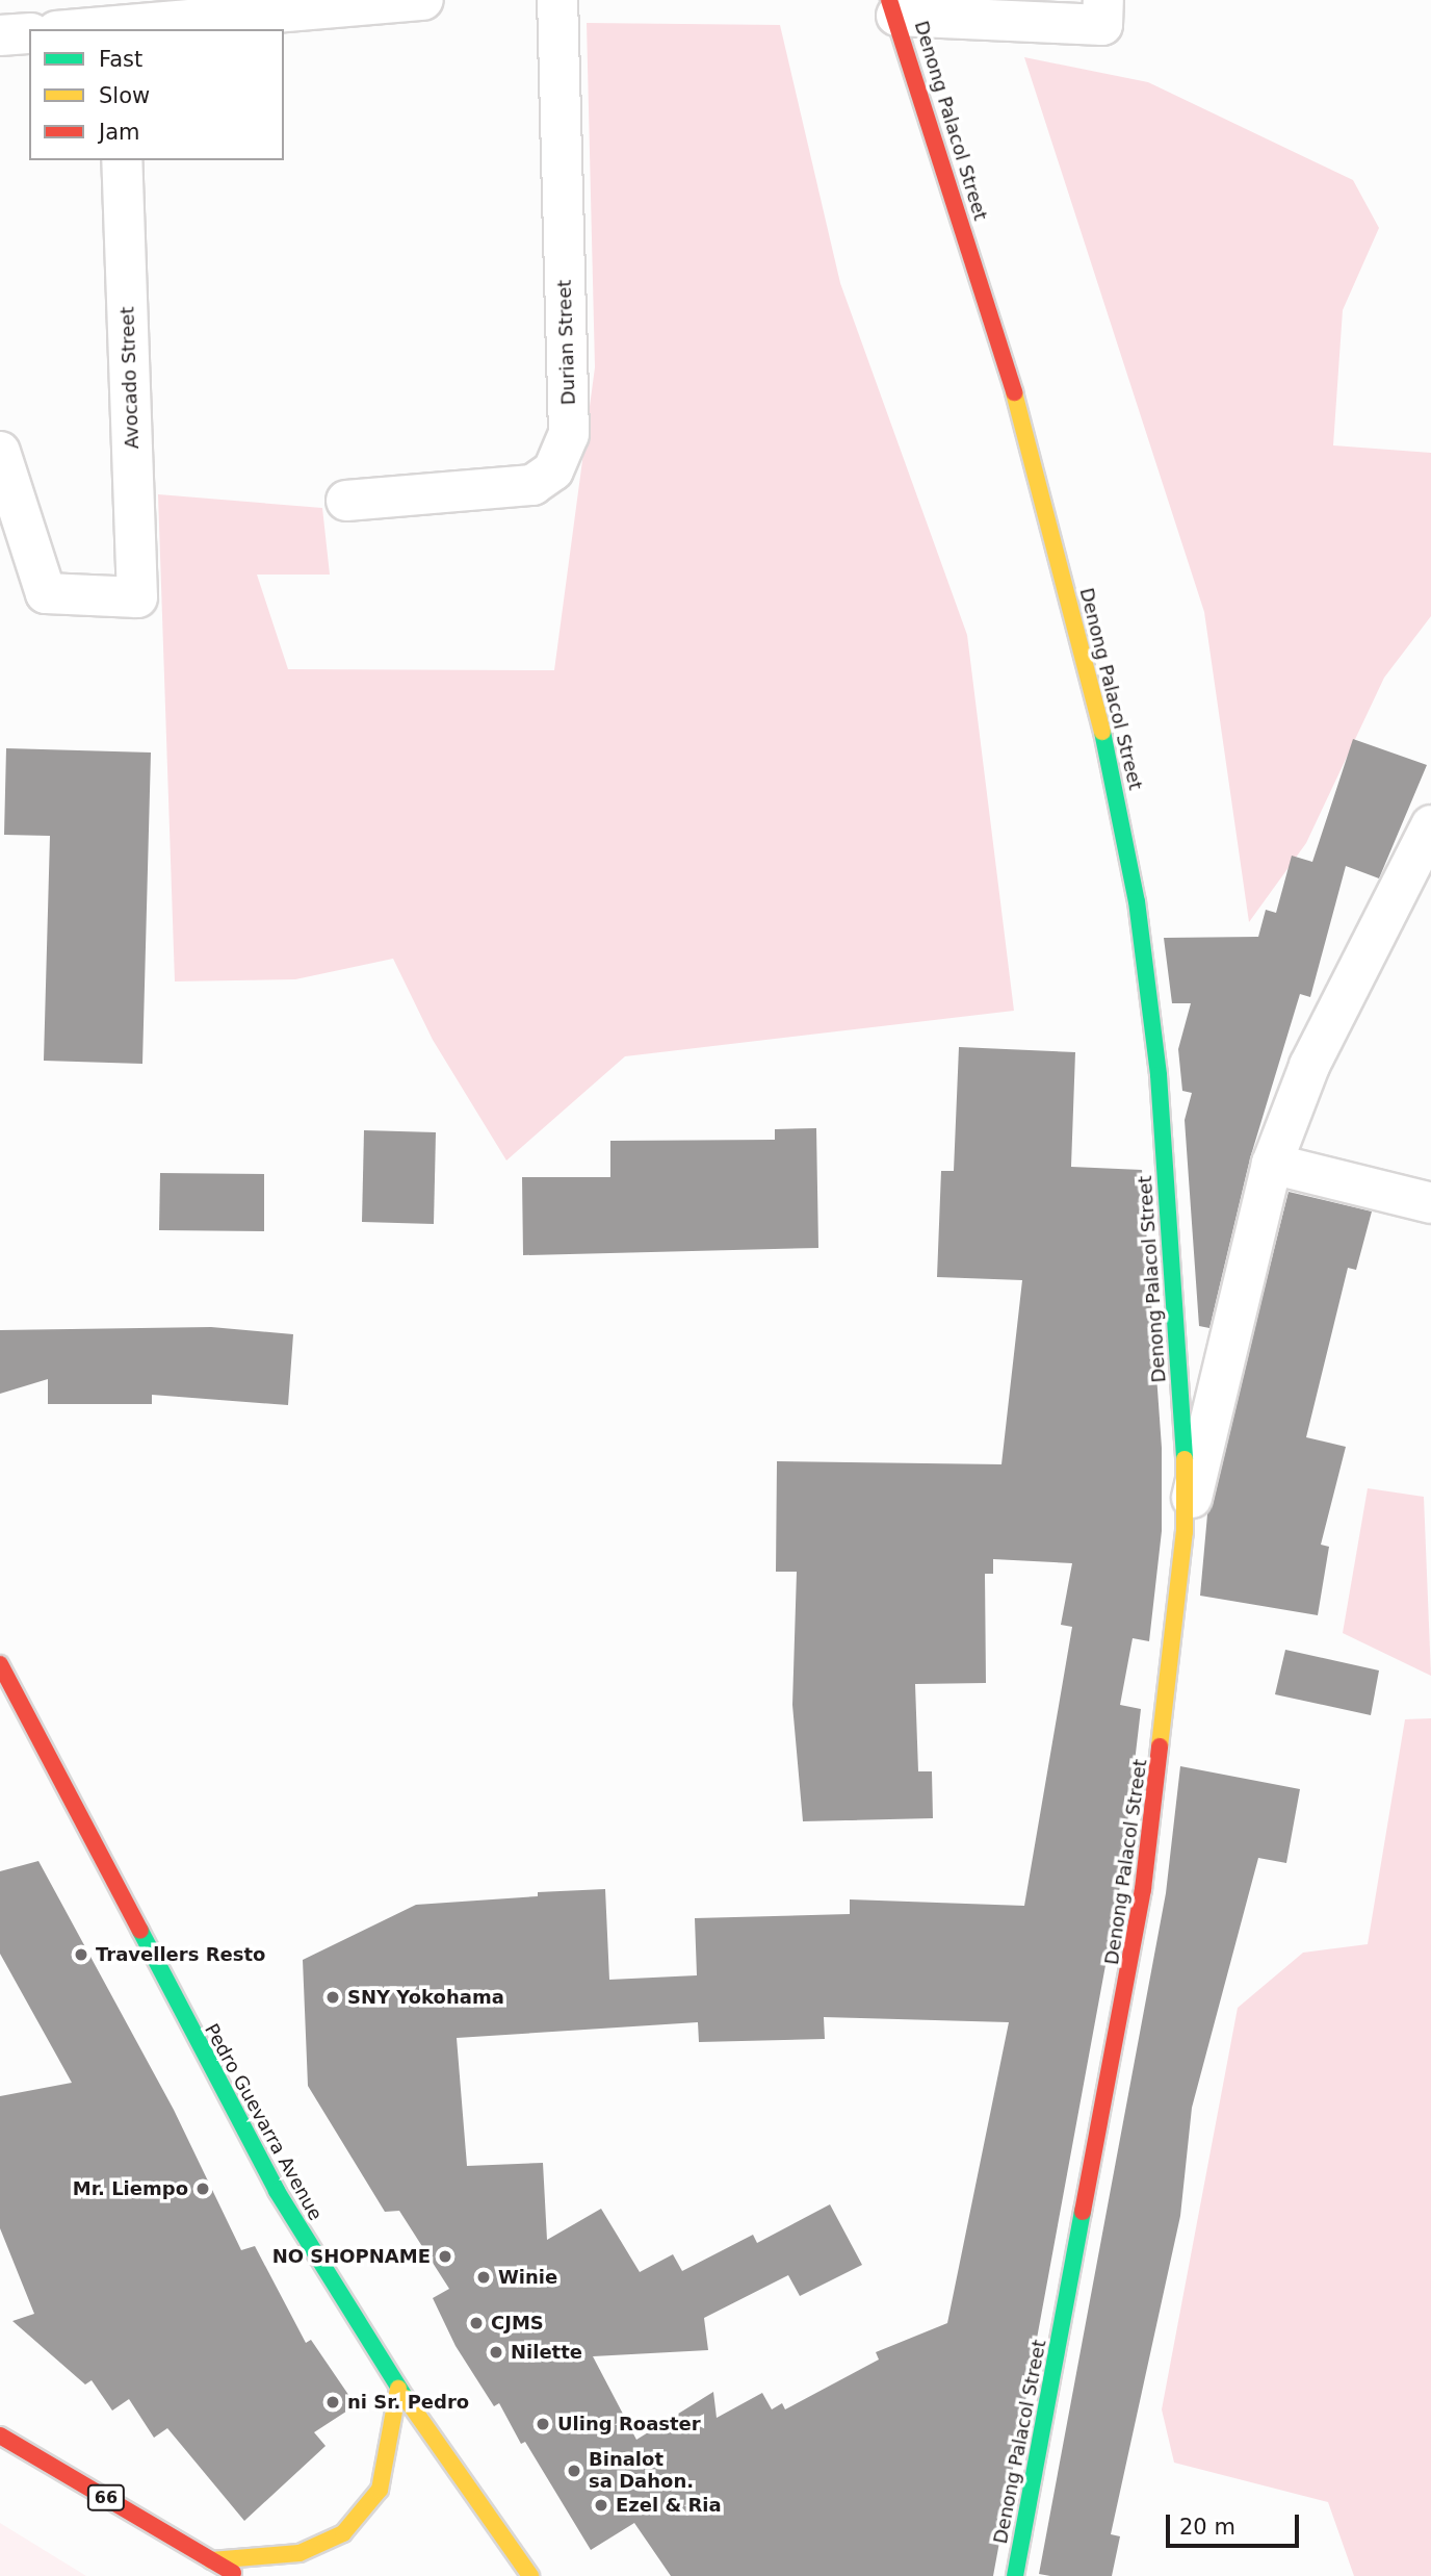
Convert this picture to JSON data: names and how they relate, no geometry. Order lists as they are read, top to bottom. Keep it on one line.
{"streets":{"street":["Denong Palacol Street","Durian Street","Avocado Street","Pedro Guevarra Avenue","66"]},"places":["Travellers Resto","SNY Yokohama","Mr. Liempo","NO SHOPNAME","Winie","CJMS","Nilette","ni Sr. Pedro","Uling Roaster","Binalot sa Dahon.","Ezel & Ria"],"legend":["Fast","Slow","Jam"],"scale_bar":"20 m"}
